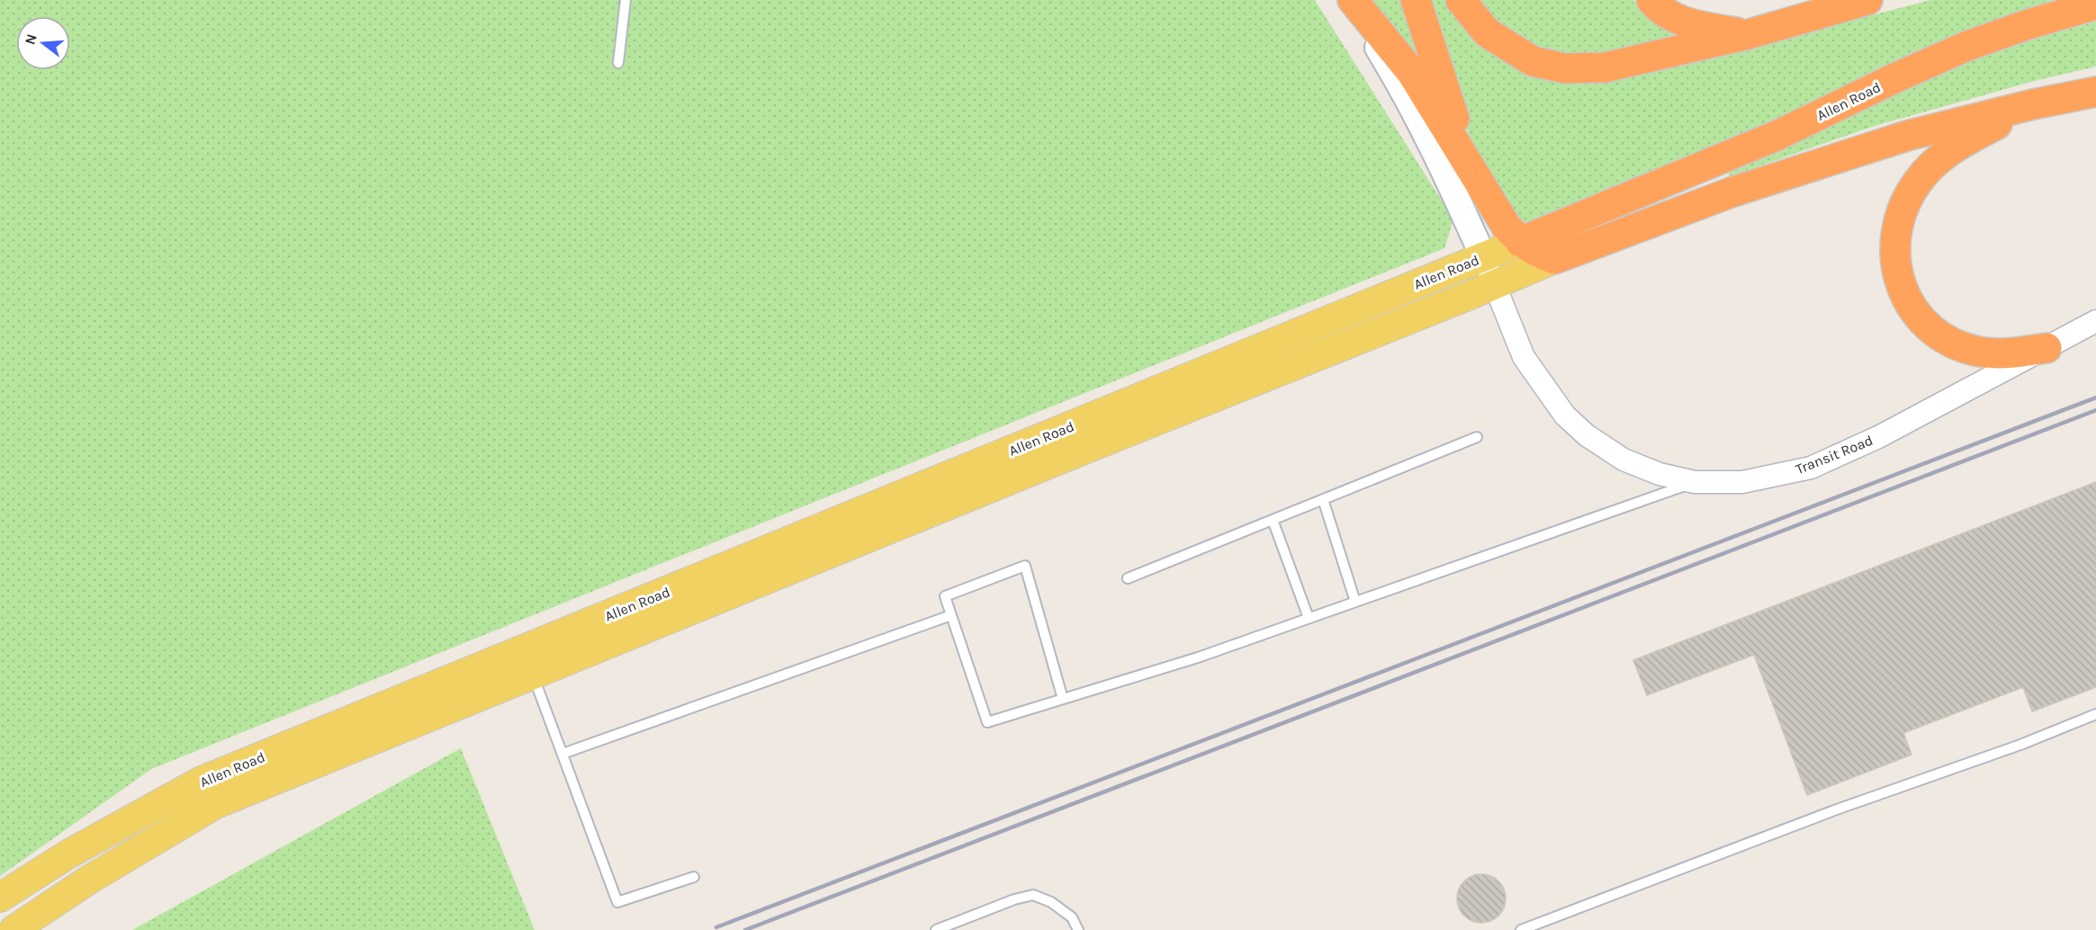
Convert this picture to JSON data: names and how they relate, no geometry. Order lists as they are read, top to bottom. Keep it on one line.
{"streets":{"highway":["Allen Road"],"street":["Transit Road"]},"crossings":[["Allen Road","Transit Road"]],"north":"left"}
